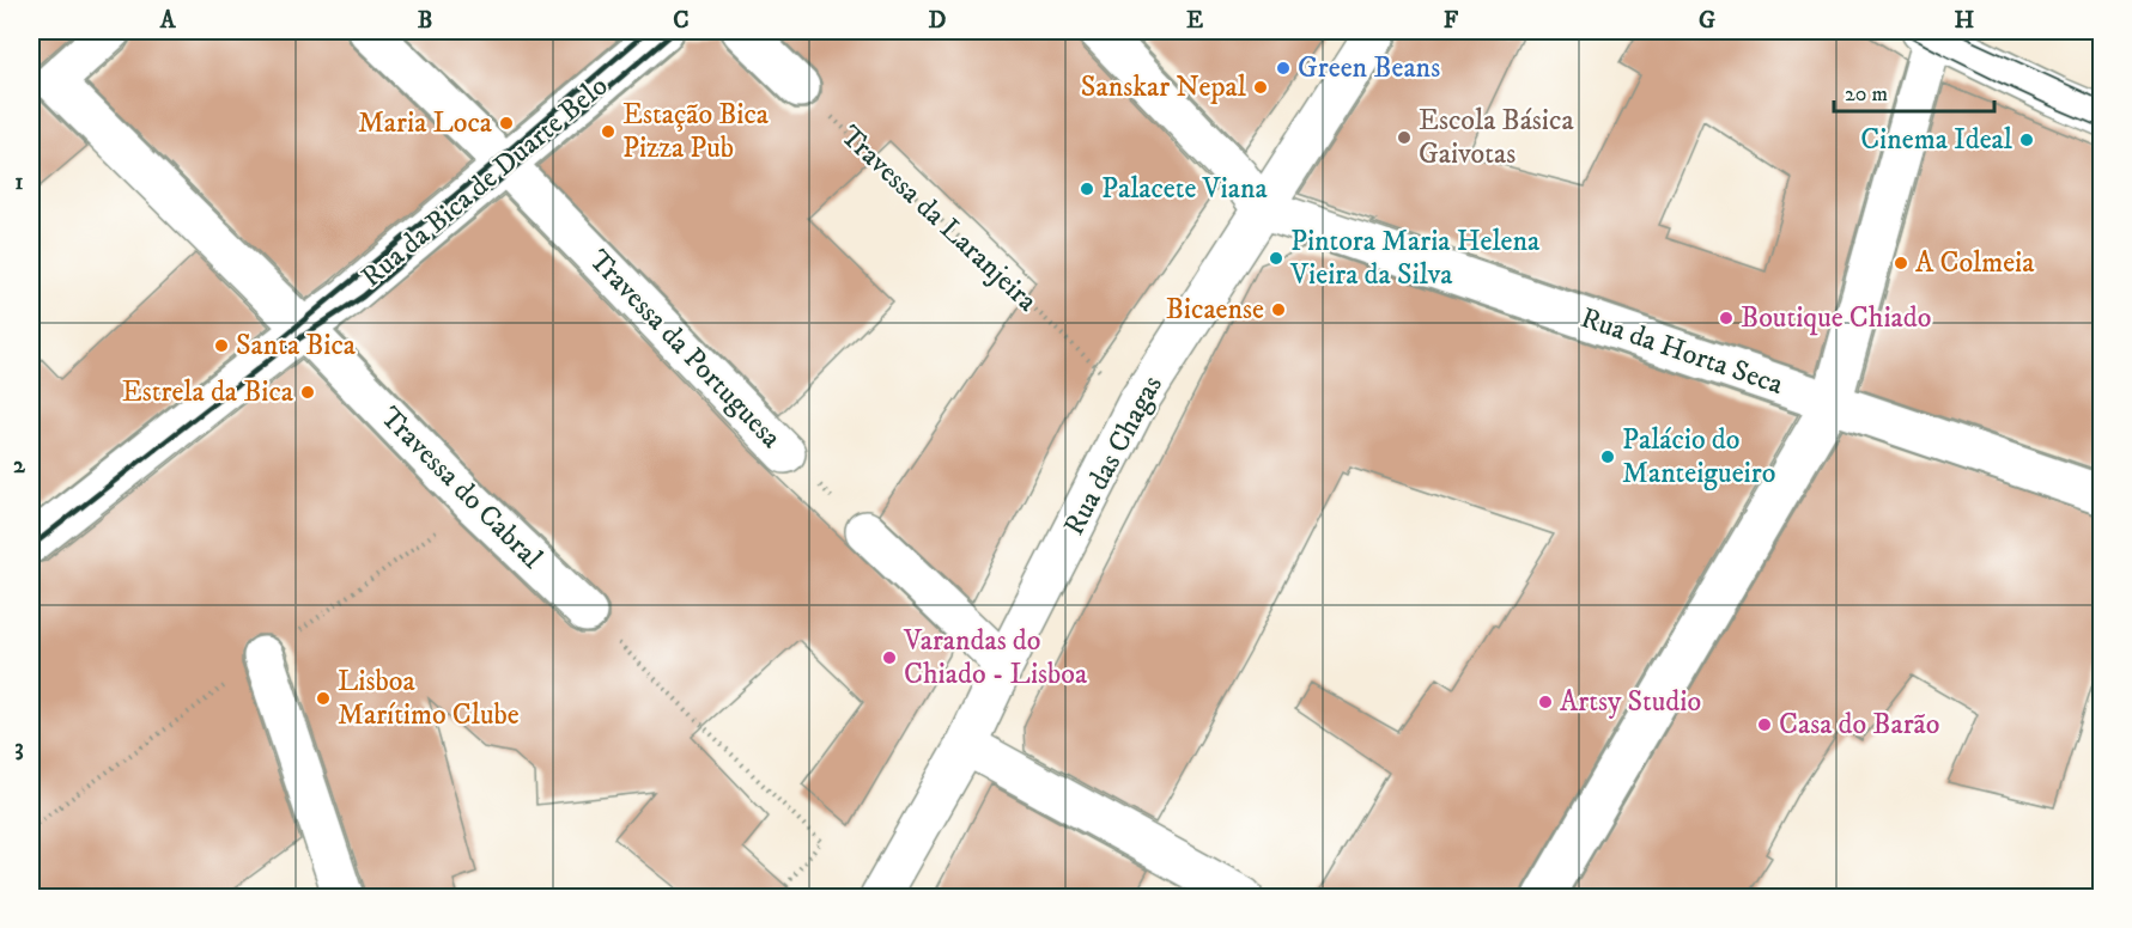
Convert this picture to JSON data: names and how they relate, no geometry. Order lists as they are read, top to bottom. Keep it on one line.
{"streets":{"street":["Rua da Bica de Duarte Belo","Travessa da Portuguesa","Rua da Horta Seca","Rua das Chagas","Travessa do Cabral"],"path":["Travessa da Laranjeira"]},"crossings":[["Rua da Bica de Duarte Belo","Travessa da Portuguesa"],["Rua da Bica de Duarte Belo","Travessa do Cabral"],["Travessa da Laranjeira","Rua das Chagas"],["Rua da Horta Seca","Rua das Chagas"]],"places":["Green Beans","Sanskar Nepal","Maria Loca","Estação Bica Pizza Pub","Escola Básica Gaivotas","Cinema Ideal","Palacete Viana","Pintora Maria Helena Vieira da Silva","A Colmeia","Bicaense","Boutique Chiado","Santa Bica","Estrela da Bica","Palácio do Manteigueiro","Varandas do Chiado - Lisboa","Lisboa Marítimo Clube","Artsy Studio","Casa do Barão"],"scale_bar":"20 m","grid":{"columns":["A","B","C","D","E","F","G","H"],"rows":["1","2","3"]}}
